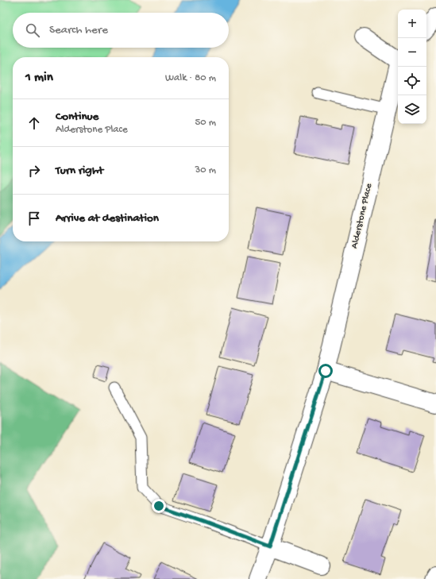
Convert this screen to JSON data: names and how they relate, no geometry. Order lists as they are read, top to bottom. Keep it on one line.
{"streets":{"street":["Alderstone Place"]},"page":{"map_buttons":["+","−"],"search":"Search here","heading":["1 min","Walk · 80 m"],"list":[["Continue","Alderstone Place","50 m"],["Turn right","30 m"],"Arrive at destination"]}}
